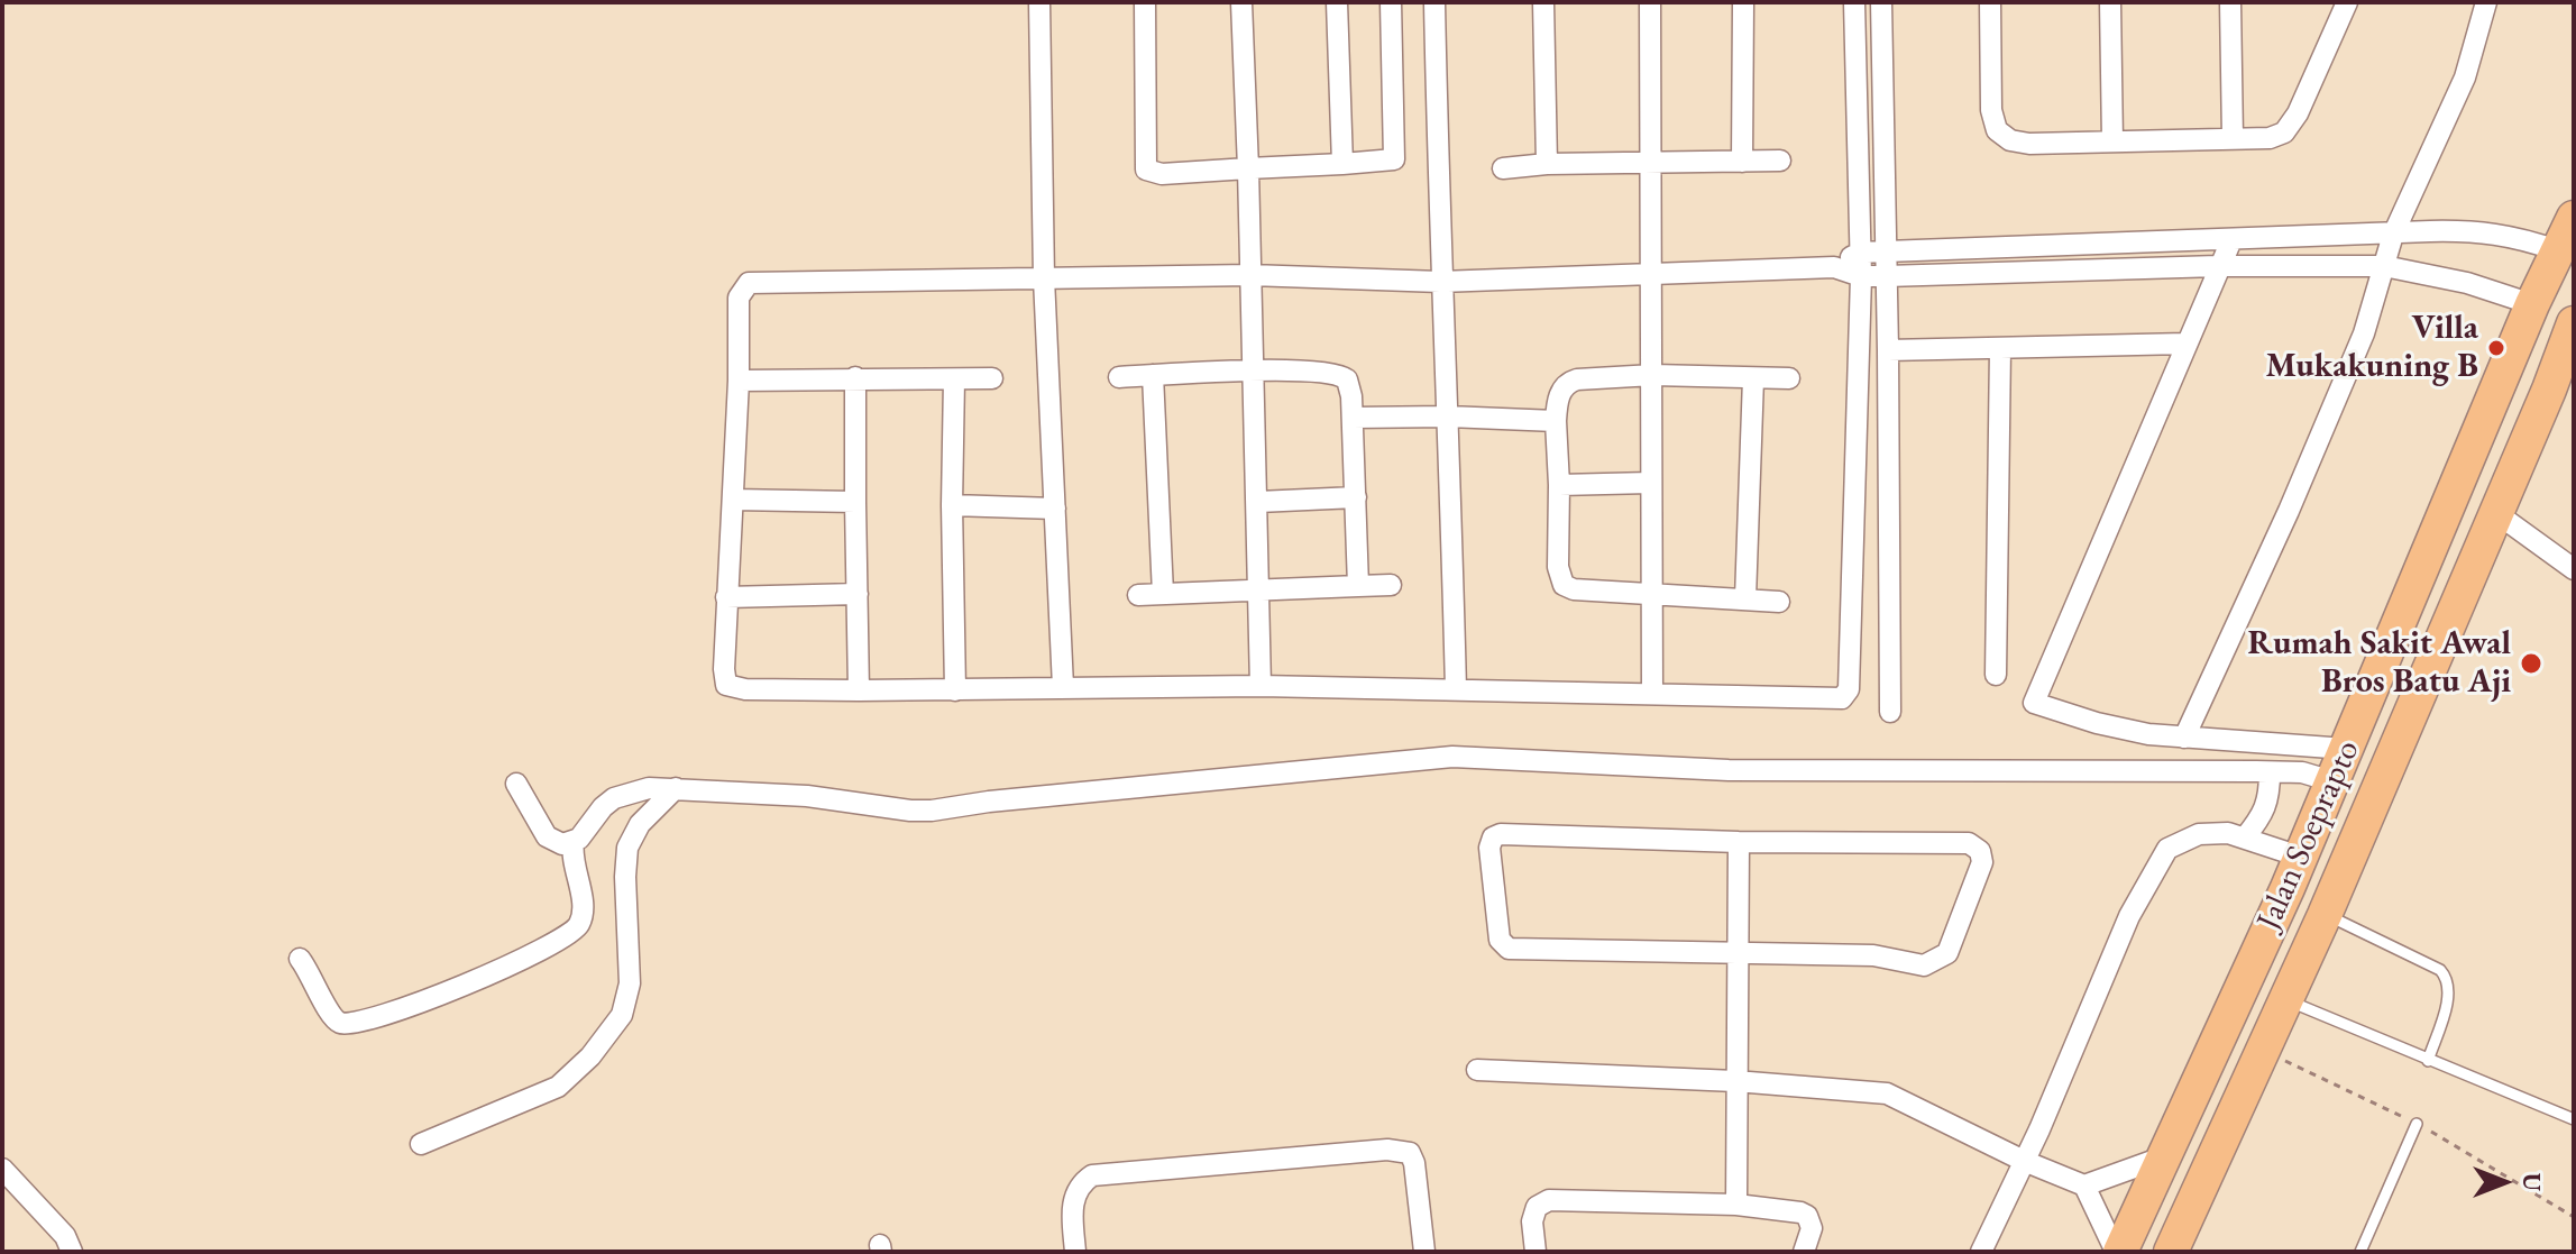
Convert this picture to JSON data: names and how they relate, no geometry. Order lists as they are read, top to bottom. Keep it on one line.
{"streets":{"highway":["Jalan Soeprapto"]},"places":["Villa Mukakuning B","Rumah Sakit Awal Bros Batu Aji"],"north":"right"}
